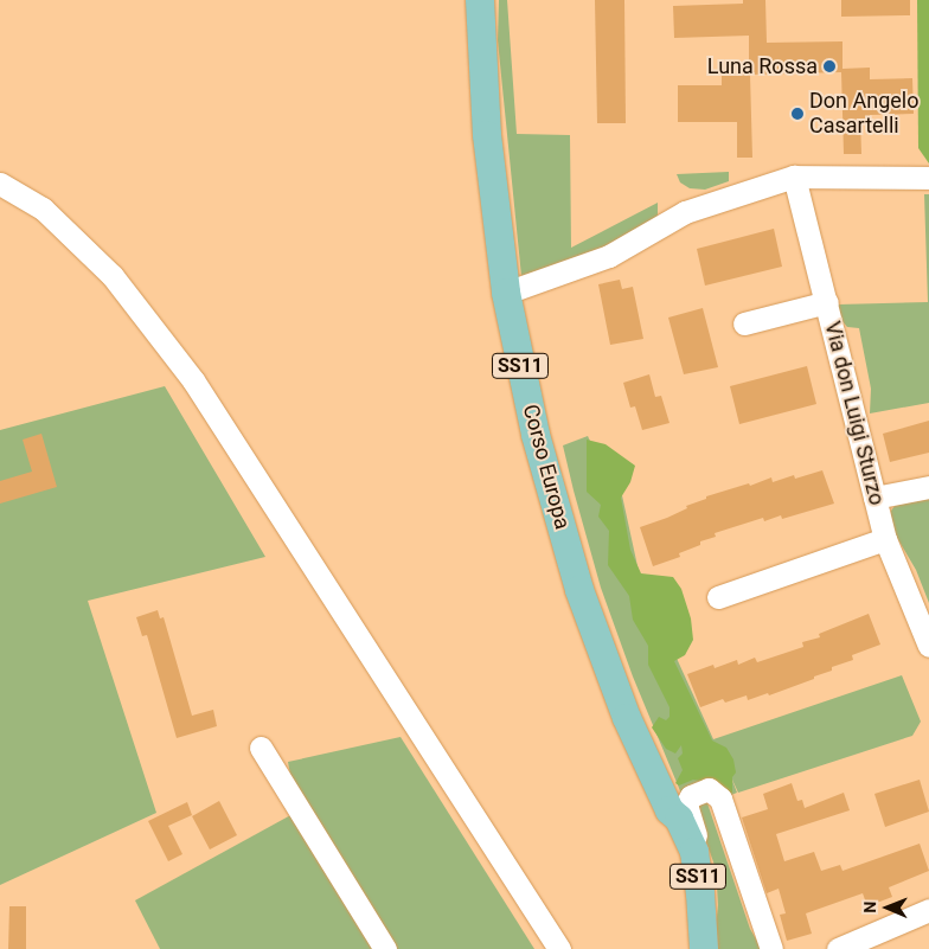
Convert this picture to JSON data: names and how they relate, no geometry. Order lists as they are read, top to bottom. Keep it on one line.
{"streets":{"main road":["SS11","Corso Europa"],"street":["Via don Luigi Sturzo"]},"places":["Luna Rossa","Don Angelo Casartelli"],"north":"left"}
